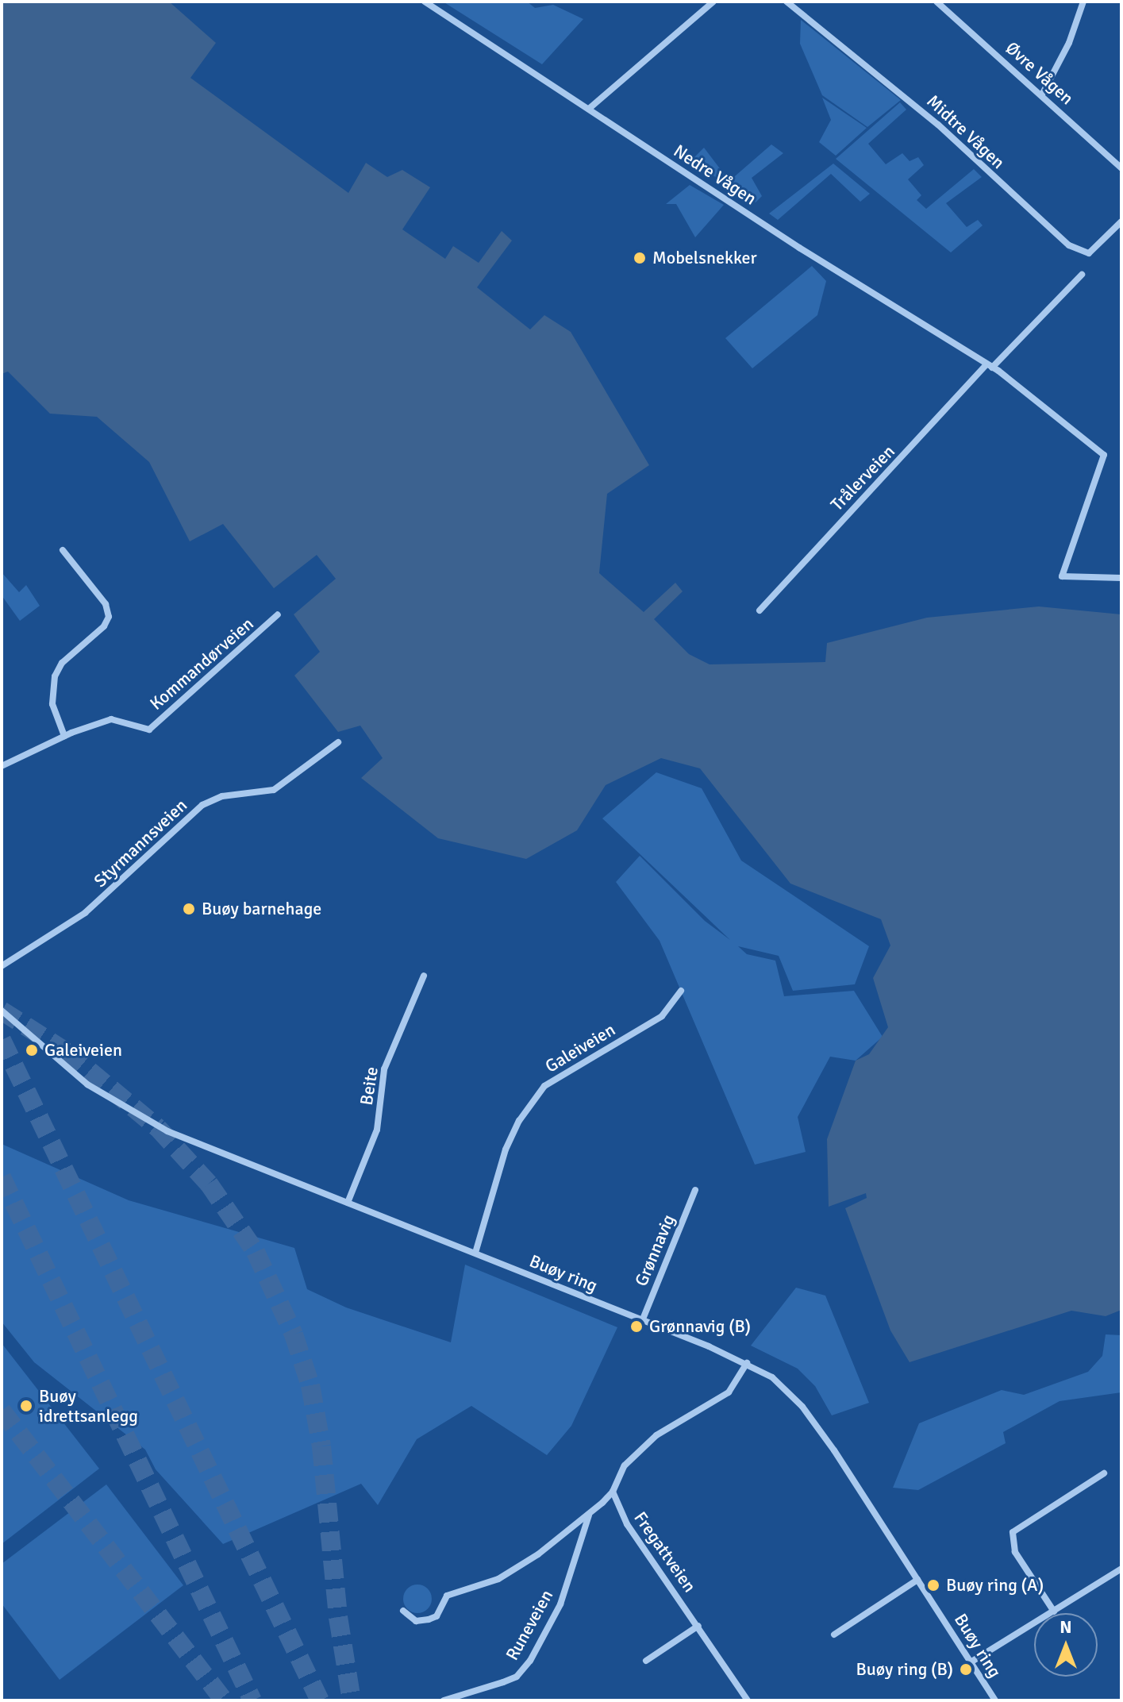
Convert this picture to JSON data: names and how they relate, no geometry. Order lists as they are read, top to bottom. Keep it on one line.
{"streets":{"street":["Øvre Vågen","Midtre Vågen","Nedre Vågen","Trålerveien","Kommandørveien","Styrmannsveien","Galeiveien","Beite","Grønnavig","Buøy ring","Fregattveien","Runeveien"]},"crossings":[["Nedre Vågen","Trålerveien"],["Galeiveien","Buøy ring"],["Beite","Buøy ring"],["Grønnavig","Buøy ring"],["Buøy ring","Runeveien"],["Fregattveien","Runeveien"]],"places":["Mobelsnekker","Buøy barnehage","Galeiveien","Grønnavig (B)","Buøy idrettsanlegg","Buøy ring (A)","Buøy ring (B)"],"north":"top"}
